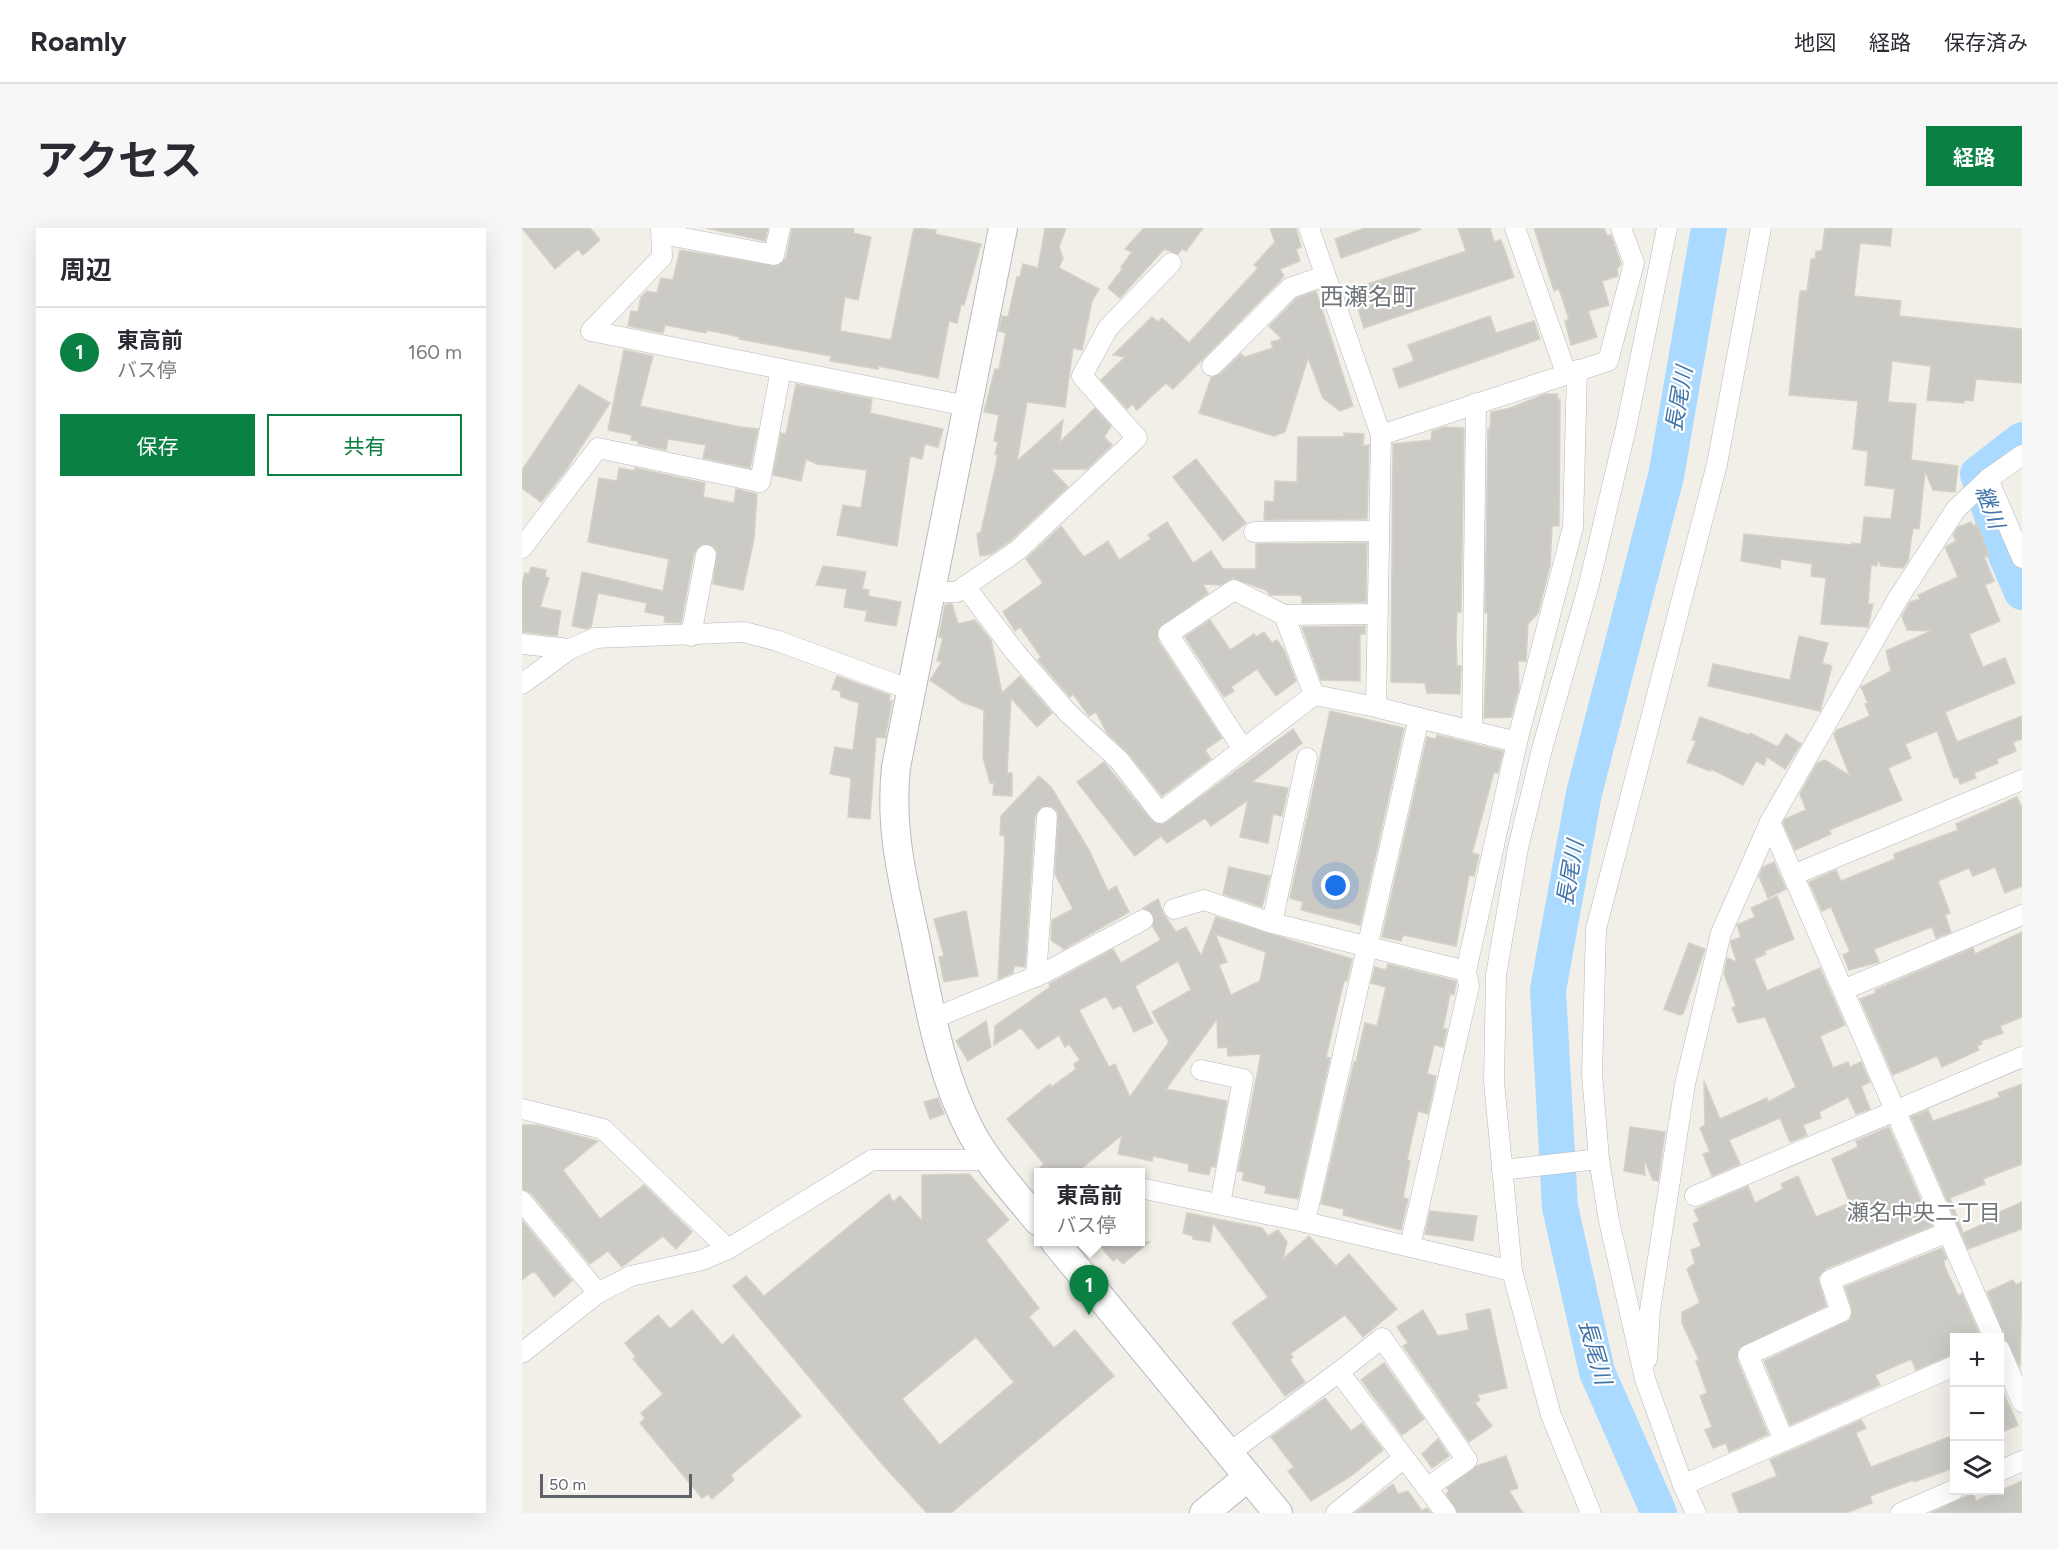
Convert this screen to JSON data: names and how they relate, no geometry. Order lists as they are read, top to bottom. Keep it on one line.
{"districts":["西瀬名町","瀬名中央二丁目"],"water":["長尾川","継川"],"scale_bar":"50 m","page":{"header":"Roamly","nav":["地図","経路","保存済み"],"title":"アクセス","buttons":["経路",["保存","共有"]],"heading":"周辺","list":[{"mark":"1","name":"東高前","note":"バス停","value":"160 m"}],"popup":["東高前","バス停"],"pins":"1","map_buttons":["+","−"],"scale":"50 m"}}
